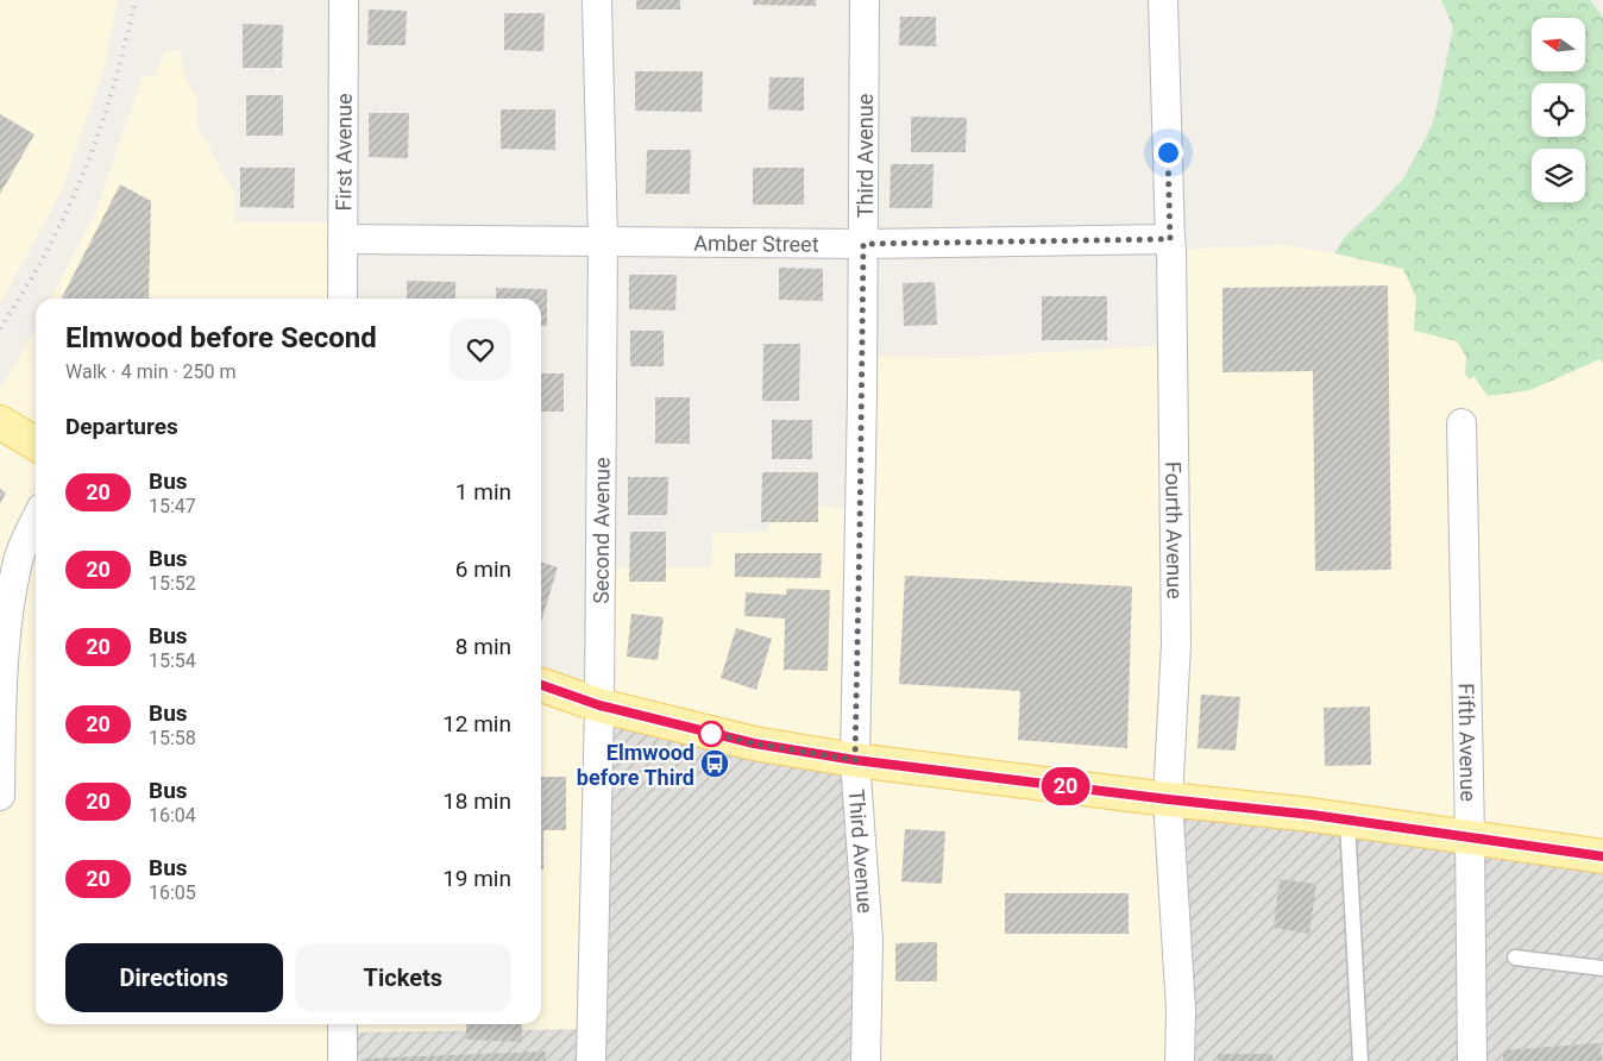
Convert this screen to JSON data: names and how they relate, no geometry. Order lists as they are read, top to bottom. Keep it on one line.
{"streets":{"street":["First Avenue","Third Avenue","Amber Street","Second Avenue","Fourth Avenue","Fifth Avenue"]},"crossings":[["First Avenue","Amber Street"],["Third Avenue","Amber Street"],["Amber Street","Second Avenue"],["Amber Street","Fourth Avenue"]],"places":{"bus stop":["Elmwood before Third"]},"lines":["bus line 20"],"north":"left","page":{"on_map":"20","heading":[["Elmwood before Second","Walk · 4 min · 250 m"],"Departures"],"list":[{"mark":"20","name":"Bus","note":"15:47","value":"1 min"},{"mark":"20","name":"Bus","note":"15:52","value":"6 min"},{"mark":"20","name":"Bus","note":"15:54","value":"8 min"},{"mark":"20","name":"Bus","note":"15:58","value":"12 min"},{"mark":"20","name":"Bus","note":"16:04","value":"18 min"},{"mark":"20","name":"Bus","note":"16:05","value":"19 min"}],"buttons":["Directions","Tickets"]}}
